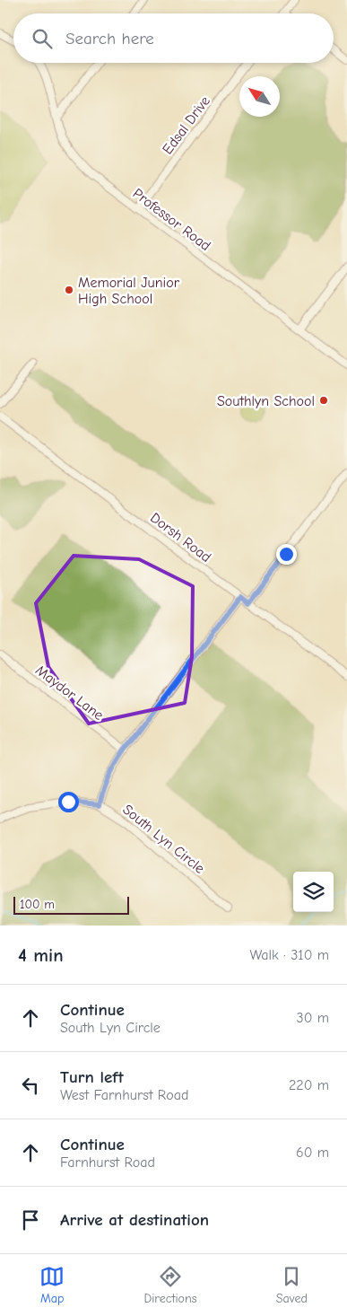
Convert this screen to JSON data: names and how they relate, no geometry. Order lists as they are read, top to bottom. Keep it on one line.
{"streets":{"street":["Edsal Drive","Professor Road","Dorsh Road","Maydor Lane","South Lyn Circle"]},"crossings":[["Edsal Drive","Professor Road"]],"places":["Memorial Junior High School","Southlyn School"],"scale_bar":"100 m","north":"top left","page":{"search":"Search here","scale":"100 m","heading":["4 min","Walk · 310 m"],"list":[["Continue","South Lyn Circle","30 m"],["Turn left","West Farnhurst Road","220 m"],["Continue","Farnhurst Road","60 m"],"Arrive at destination"],"nav":["Map","Directions","Saved"]}}
